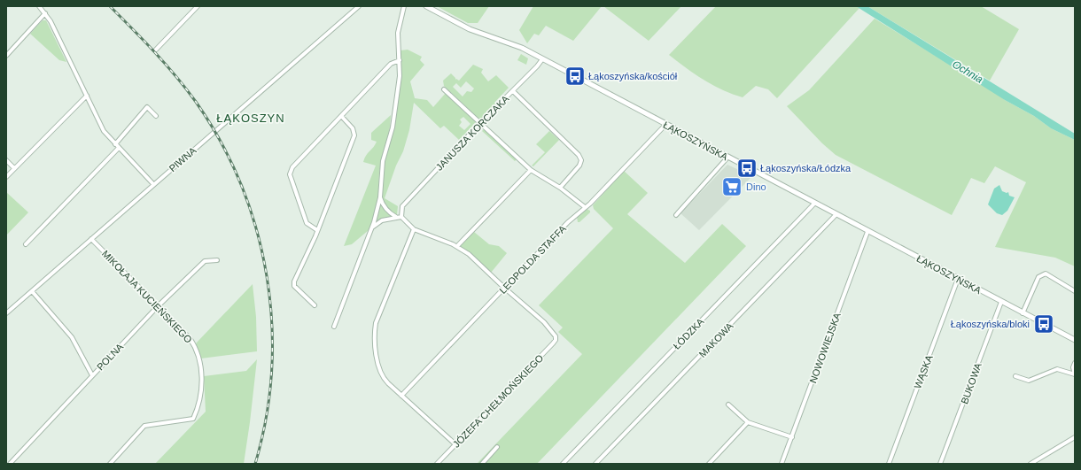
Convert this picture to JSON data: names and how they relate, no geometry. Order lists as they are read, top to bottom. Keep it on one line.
{"streets":{"street":["JANUSZA KORCZAKA","ŁĄKOSZYŃSKA","PIWNA","LEOPOLDA STAFFA","MIKOŁAJA KUCIEŃSKIEGO","ŁÓDZKA","MAKOWA","NOWOWIEJSKA","POLNA","WĄSKA","BUKOWA","JÓZEFA CHEŁMOŃSKIEGO"]},"crossings":[["JANUSZA KORCZAKA","ŁĄKOSZYŃSKA"],["ŁĄKOSZYŃSKA","LEOPOLDA STAFFA"],["ŁĄKOSZYŃSKA","ŁÓDZKA"],["ŁĄKOSZYŃSKA","MAKOWA"],["ŁĄKOSZYŃSKA","NOWOWIEJSKA"],["ŁĄKOSZYŃSKA","WĄSKA"],["ŁĄKOSZYŃSKA","BUKOWA"],["PIWNA","MIKOŁAJA KUCIEŃSKIEGO"],["LEOPOLDA STAFFA","JÓZEFA CHEŁMOŃSKIEGO"],["MIKOŁAJA KUCIEŃSKIEGO","POLNA"]],"districts":["ŁĄKOSZYN"],"water":["Ochnia"],"places":{"bus stop":["Łąkoszyńska/kościół","Łąkoszyńska/Łódzka","Łąkoszyńska/bloki"],"supermarket":["Dino"]}}
